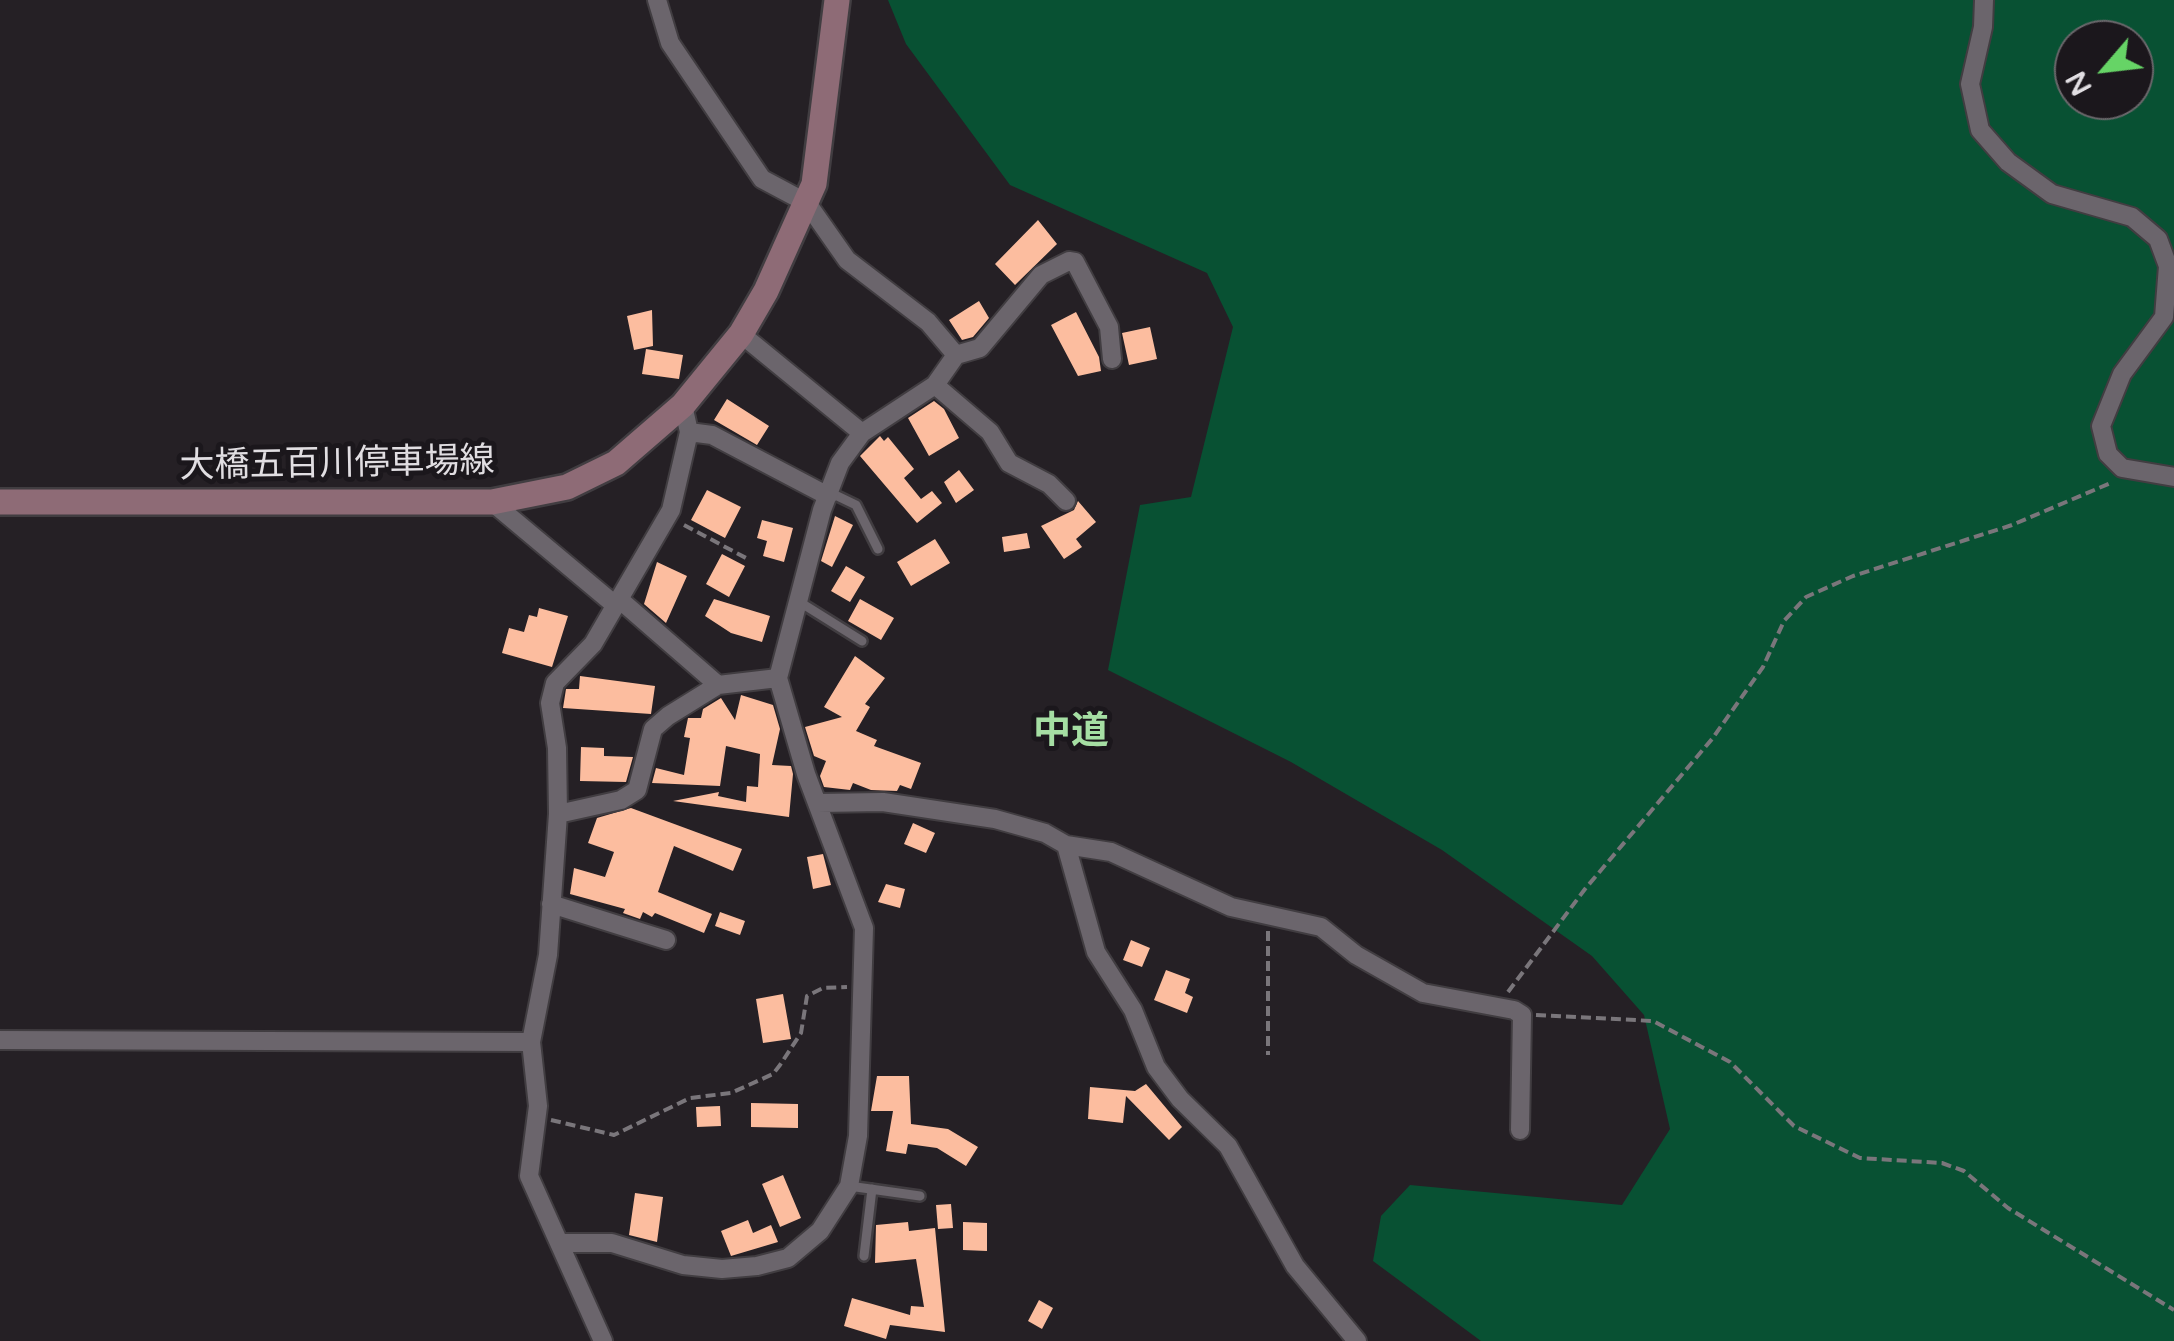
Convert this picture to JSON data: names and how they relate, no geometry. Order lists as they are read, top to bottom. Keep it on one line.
{"streets":{"main road":["大橋五百川停車場線"]},"districts":["中道"],"north":"bottom left"}
